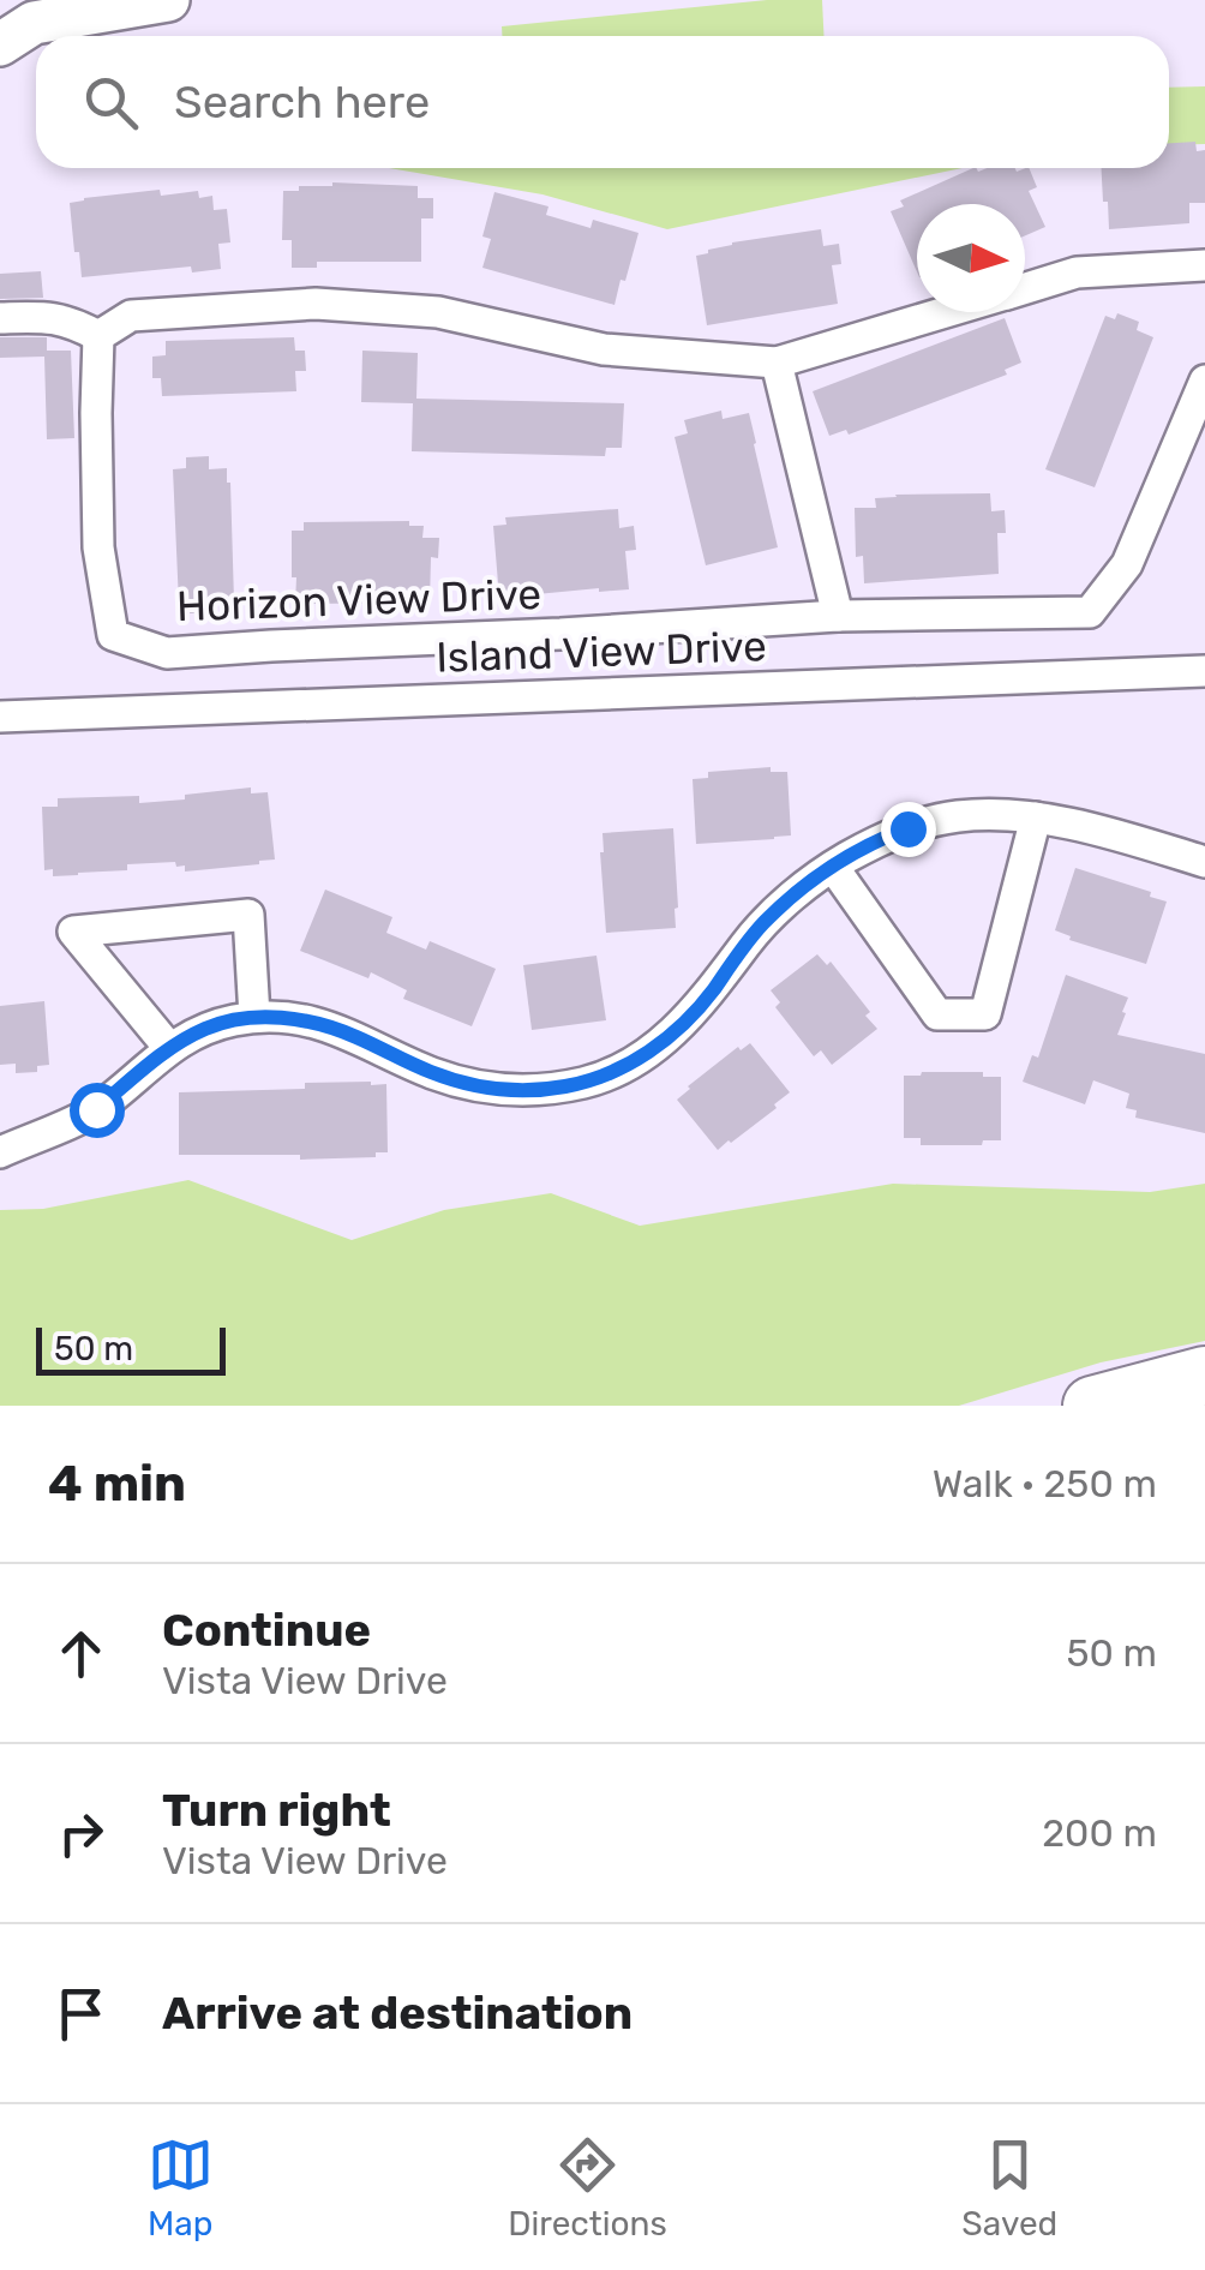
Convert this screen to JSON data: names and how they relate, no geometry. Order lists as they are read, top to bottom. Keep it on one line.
{"streets":{"street":["Horizon View Drive","Island View Drive"]},"scale_bar":"50 m","north":"right","page":{"search":"Search here","scale":"50 m","heading":["4 min","Walk · 250 m"],"list":[["Continue","Vista View Drive","50 m"],["Turn right","Vista View Drive","200 m"],"Arrive at destination"],"nav":["Map","Directions","Saved"]}}
